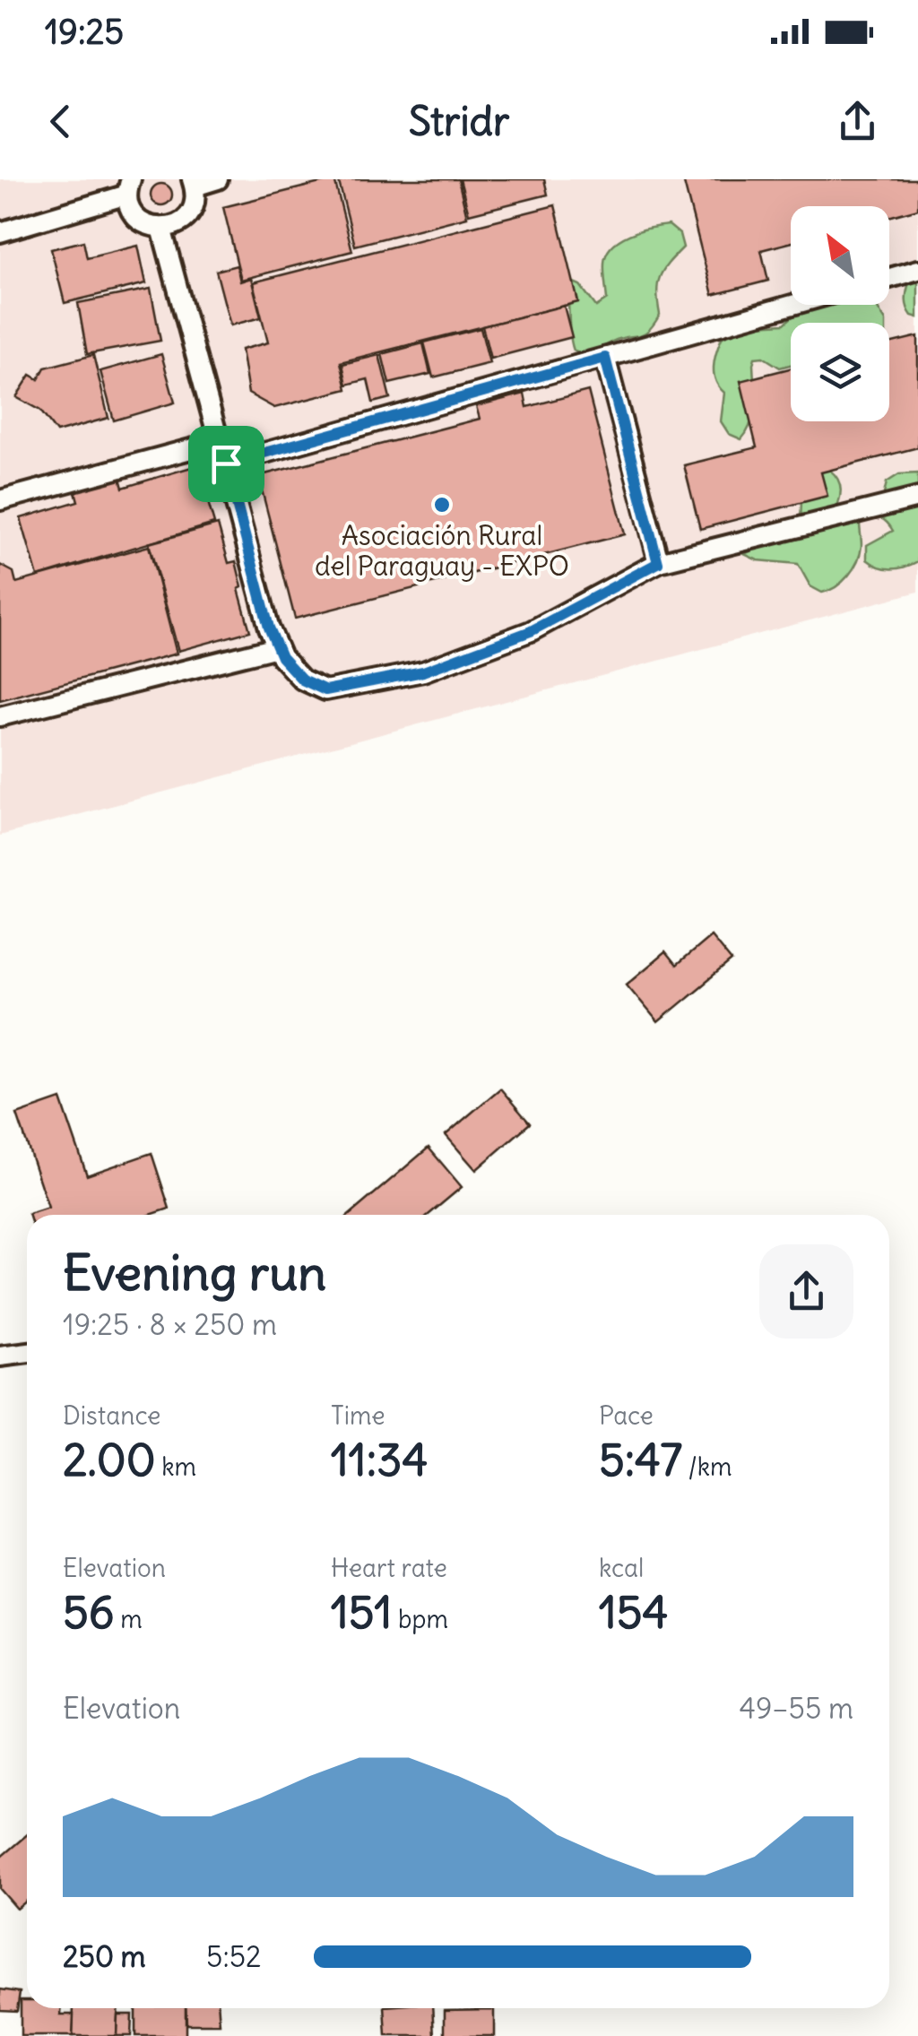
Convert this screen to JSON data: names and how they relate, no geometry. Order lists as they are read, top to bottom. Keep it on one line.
{"places":["Asociación Rural del Paraguay - EXPO"],"north":"top left","page":{"status":"19:25","header":"Stridr","heading":["Evening run","19:25 · 8 × 250 m"],"stats":[["Distance","2.00 km"],["Time","11:34"],["Pace","5:47 /km"],["Elevation","56 m"],["Heart rate","151 bpm"],["kcal","154"]],"chart":["Elevation","49–55 m"],"list":[{"name":"250 m","note":"5:52"}]}}
